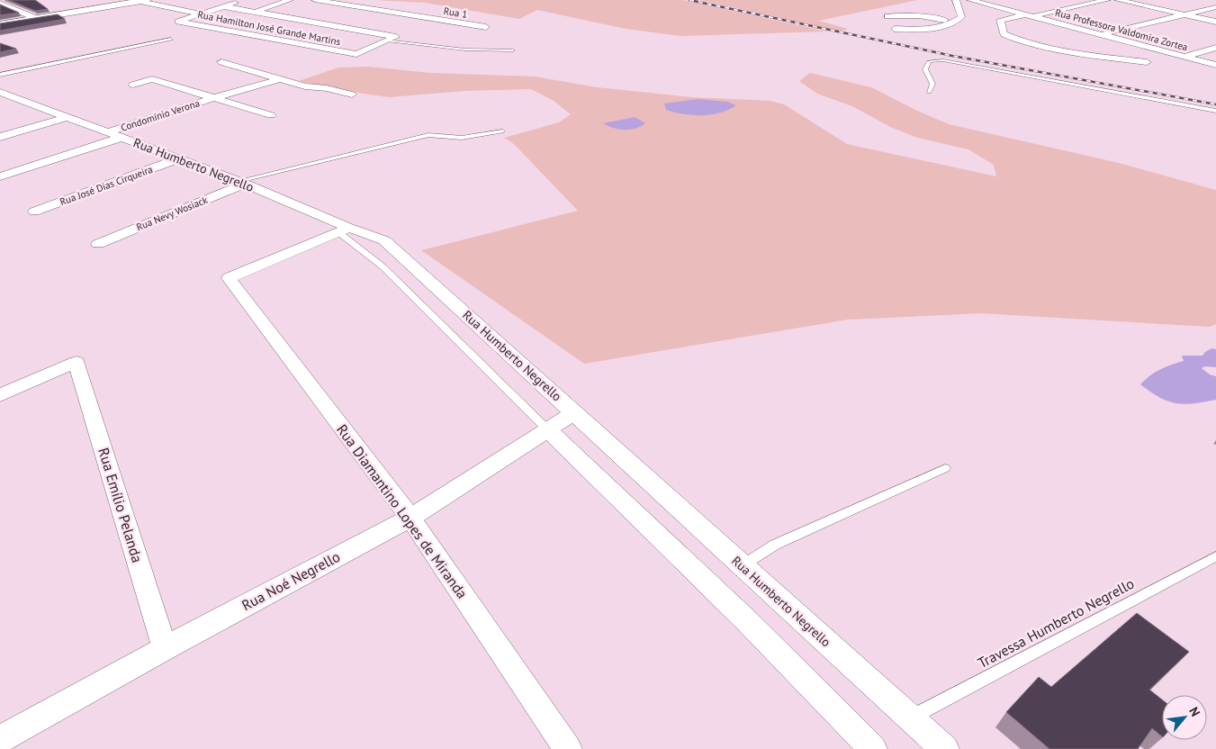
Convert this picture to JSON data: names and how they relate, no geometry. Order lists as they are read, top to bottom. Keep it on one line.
{"streets":{"street":["Rua 1","Rua Hamilton José Grande Martins","Rua Professora Valdomira Zortea","Condomínio Verona","Rua Humberto Negrello","Rua José Dias Cirqueira","Rua Nevy Wosiack","Rua Emílio Pelanda","Rua Diamantino Lopes de Miranda","Rua Noé Negrello"],"lane":["Travessa Humberto Negrello"]},"crossings":[["Condomínio Verona","Rua Humberto Negrello"],["Rua Humberto Negrello","Rua José Dias Cirqueira"],["Rua Humberto Negrello","Rua Nevy Wosiack"],["Rua Humberto Negrello","Rua Diamantino Lopes de Miranda"],["Rua Humberto Negrello","Rua Noé Negrello"],["Rua Humberto Negrello","Travessa Humberto Negrello"],["Rua Emílio Pelanda","Rua Noé Negrello"],["Rua Diamantino Lopes de Miranda","Rua Noé Negrello"]],"north":"top right"}
